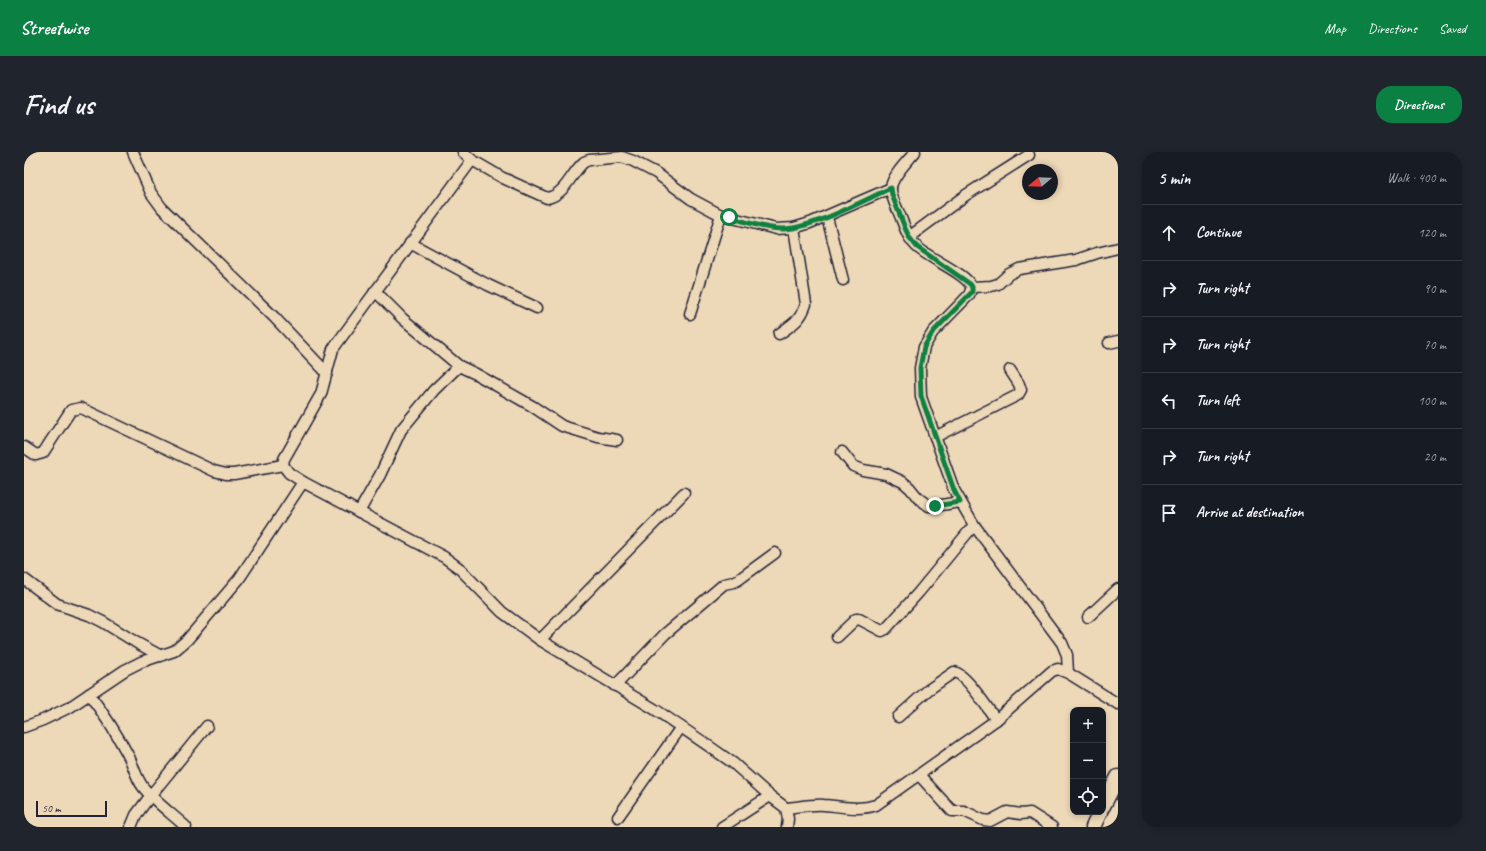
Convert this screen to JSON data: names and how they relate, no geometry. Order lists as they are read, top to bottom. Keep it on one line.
{"scale_bar":"50 m","north":"left","page":{"header":"Streetwise","nav":["Map","Directions","Saved"],"buttons":"Directions","title":"Find us","heading":["5 min","Walk · 400 m"],"list":[["Continue","120 m"],["Turn right","90 m"],["Turn right","70 m"],["Turn left","100 m"],["Turn right","20 m"],"Arrive at destination"],"map_buttons":["+","−"],"scale":"50 m"}}
